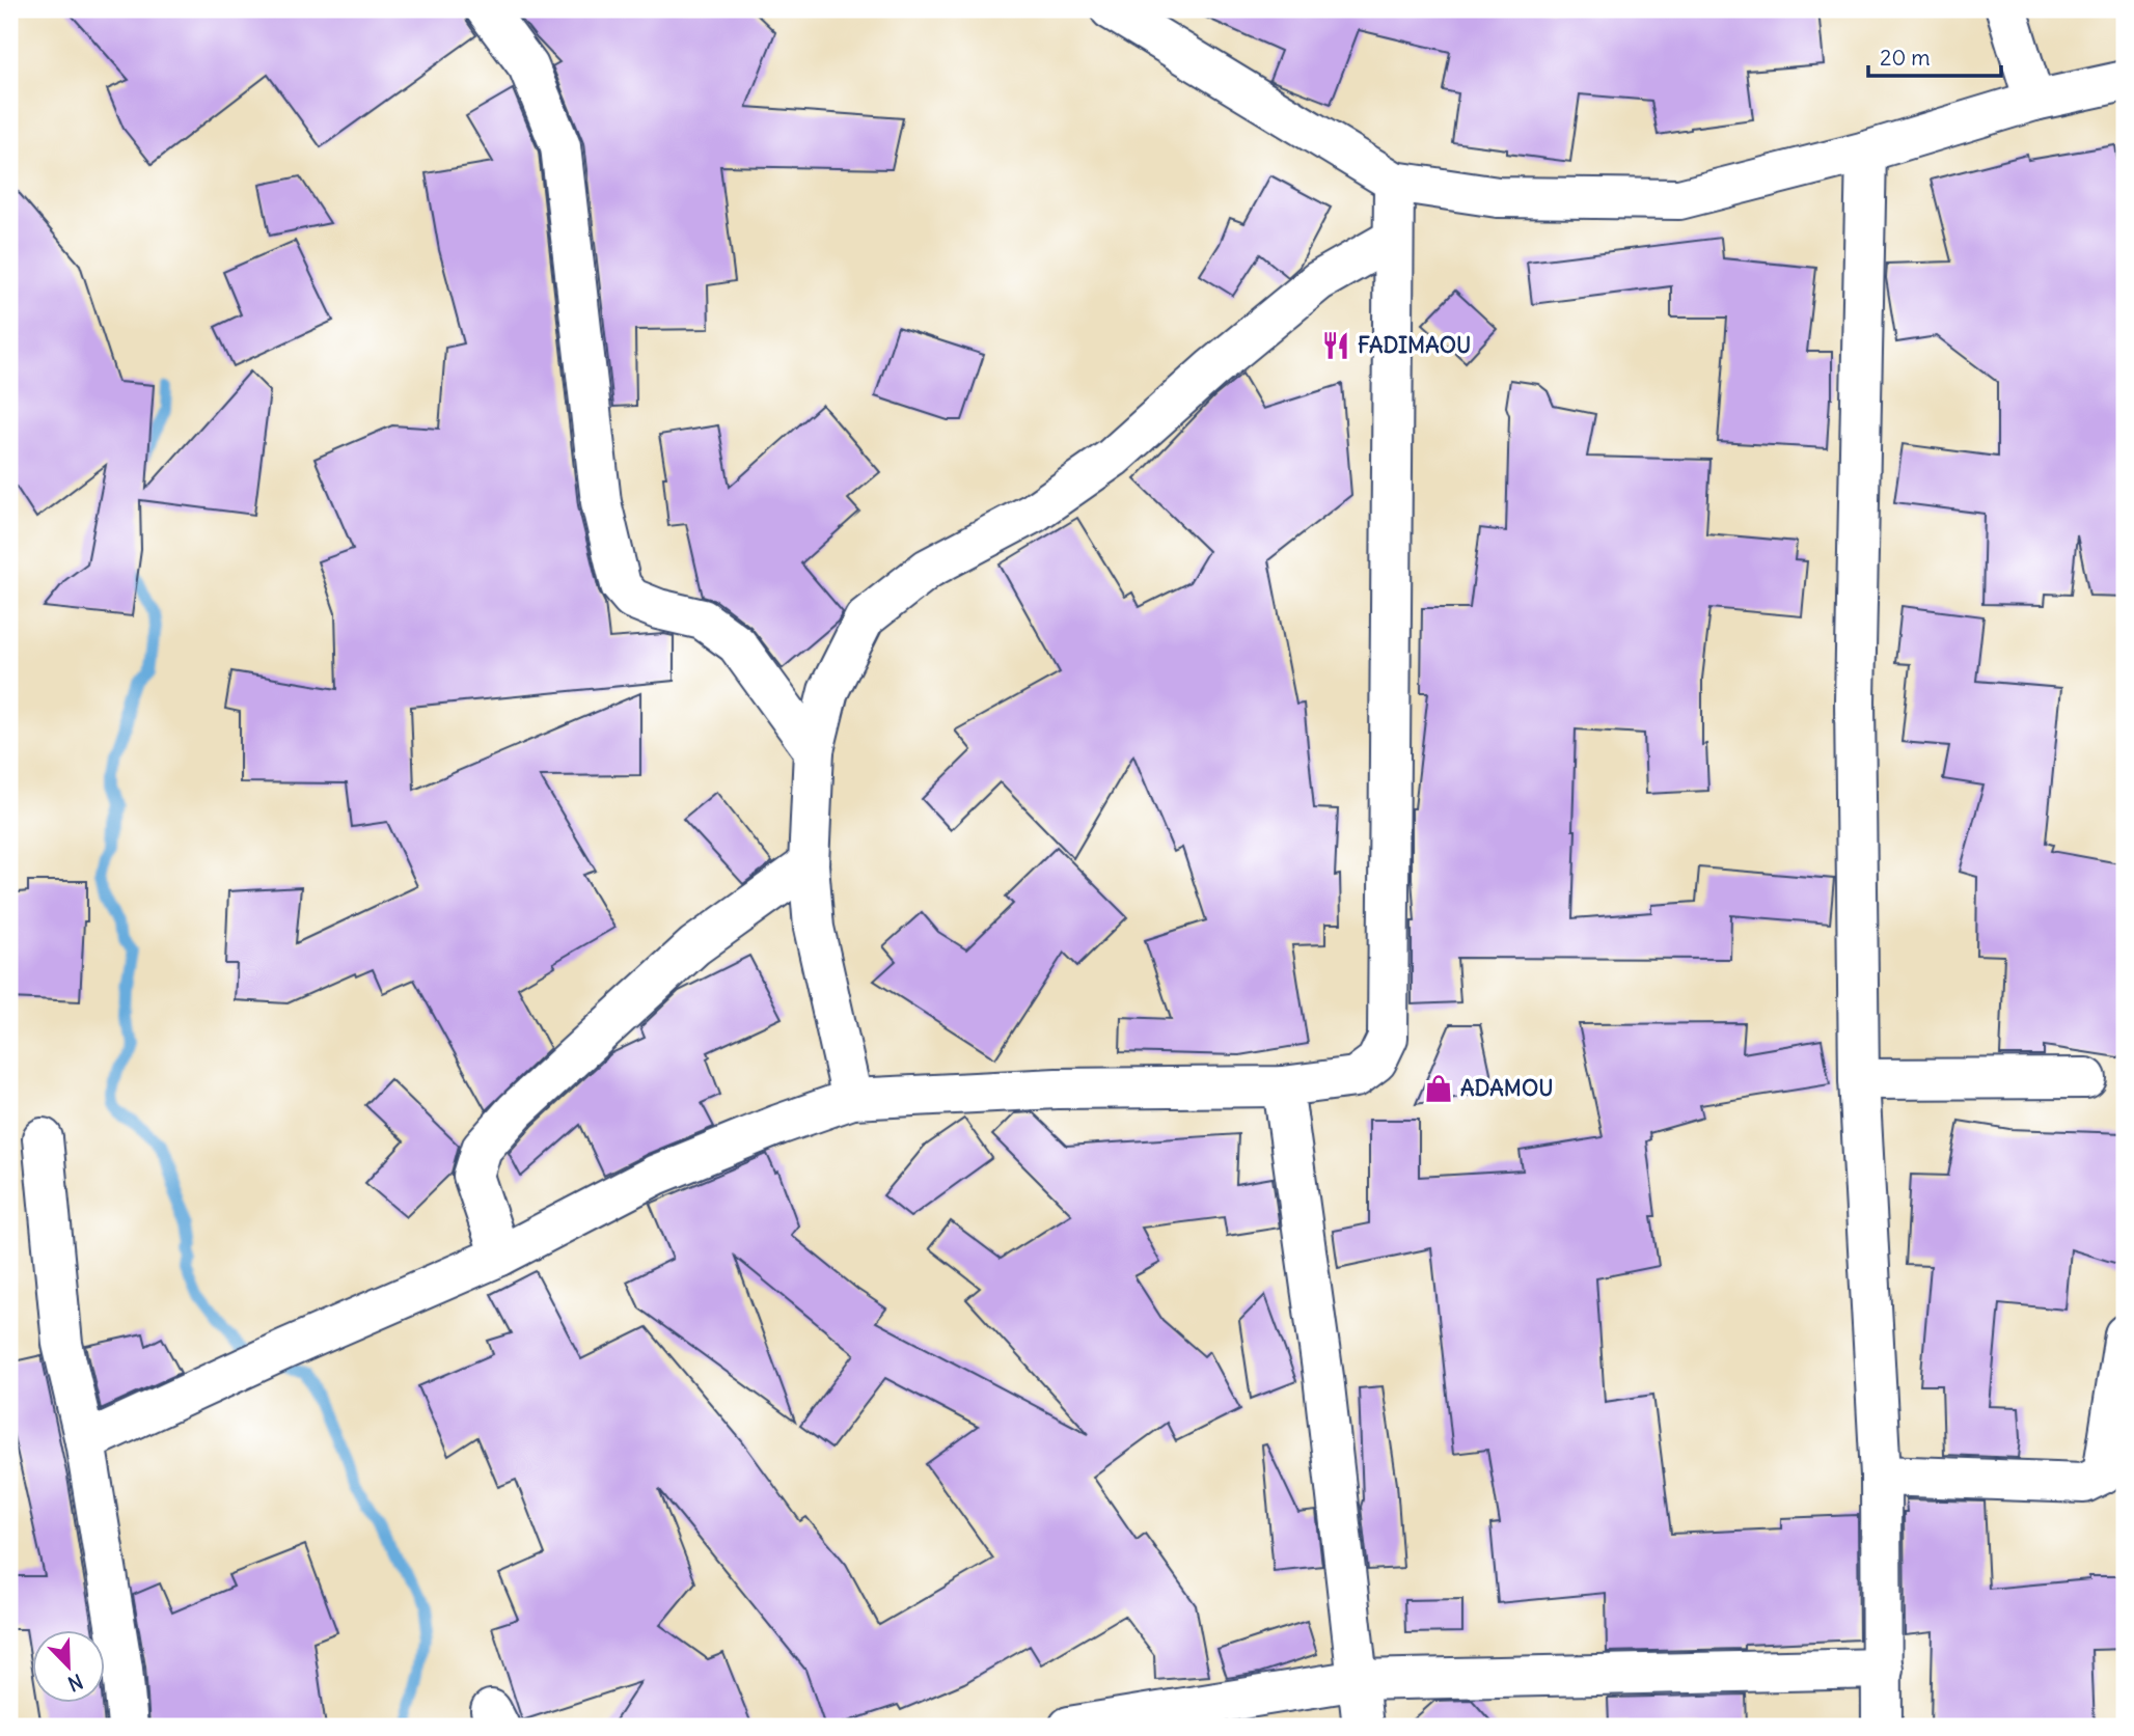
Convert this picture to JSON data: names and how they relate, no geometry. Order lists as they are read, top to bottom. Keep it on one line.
{"places":{"restaurant":["FADIMAOU"],"shop":["ADAMOU"]},"scale_bar":"20 m","north":"bottom right"}
